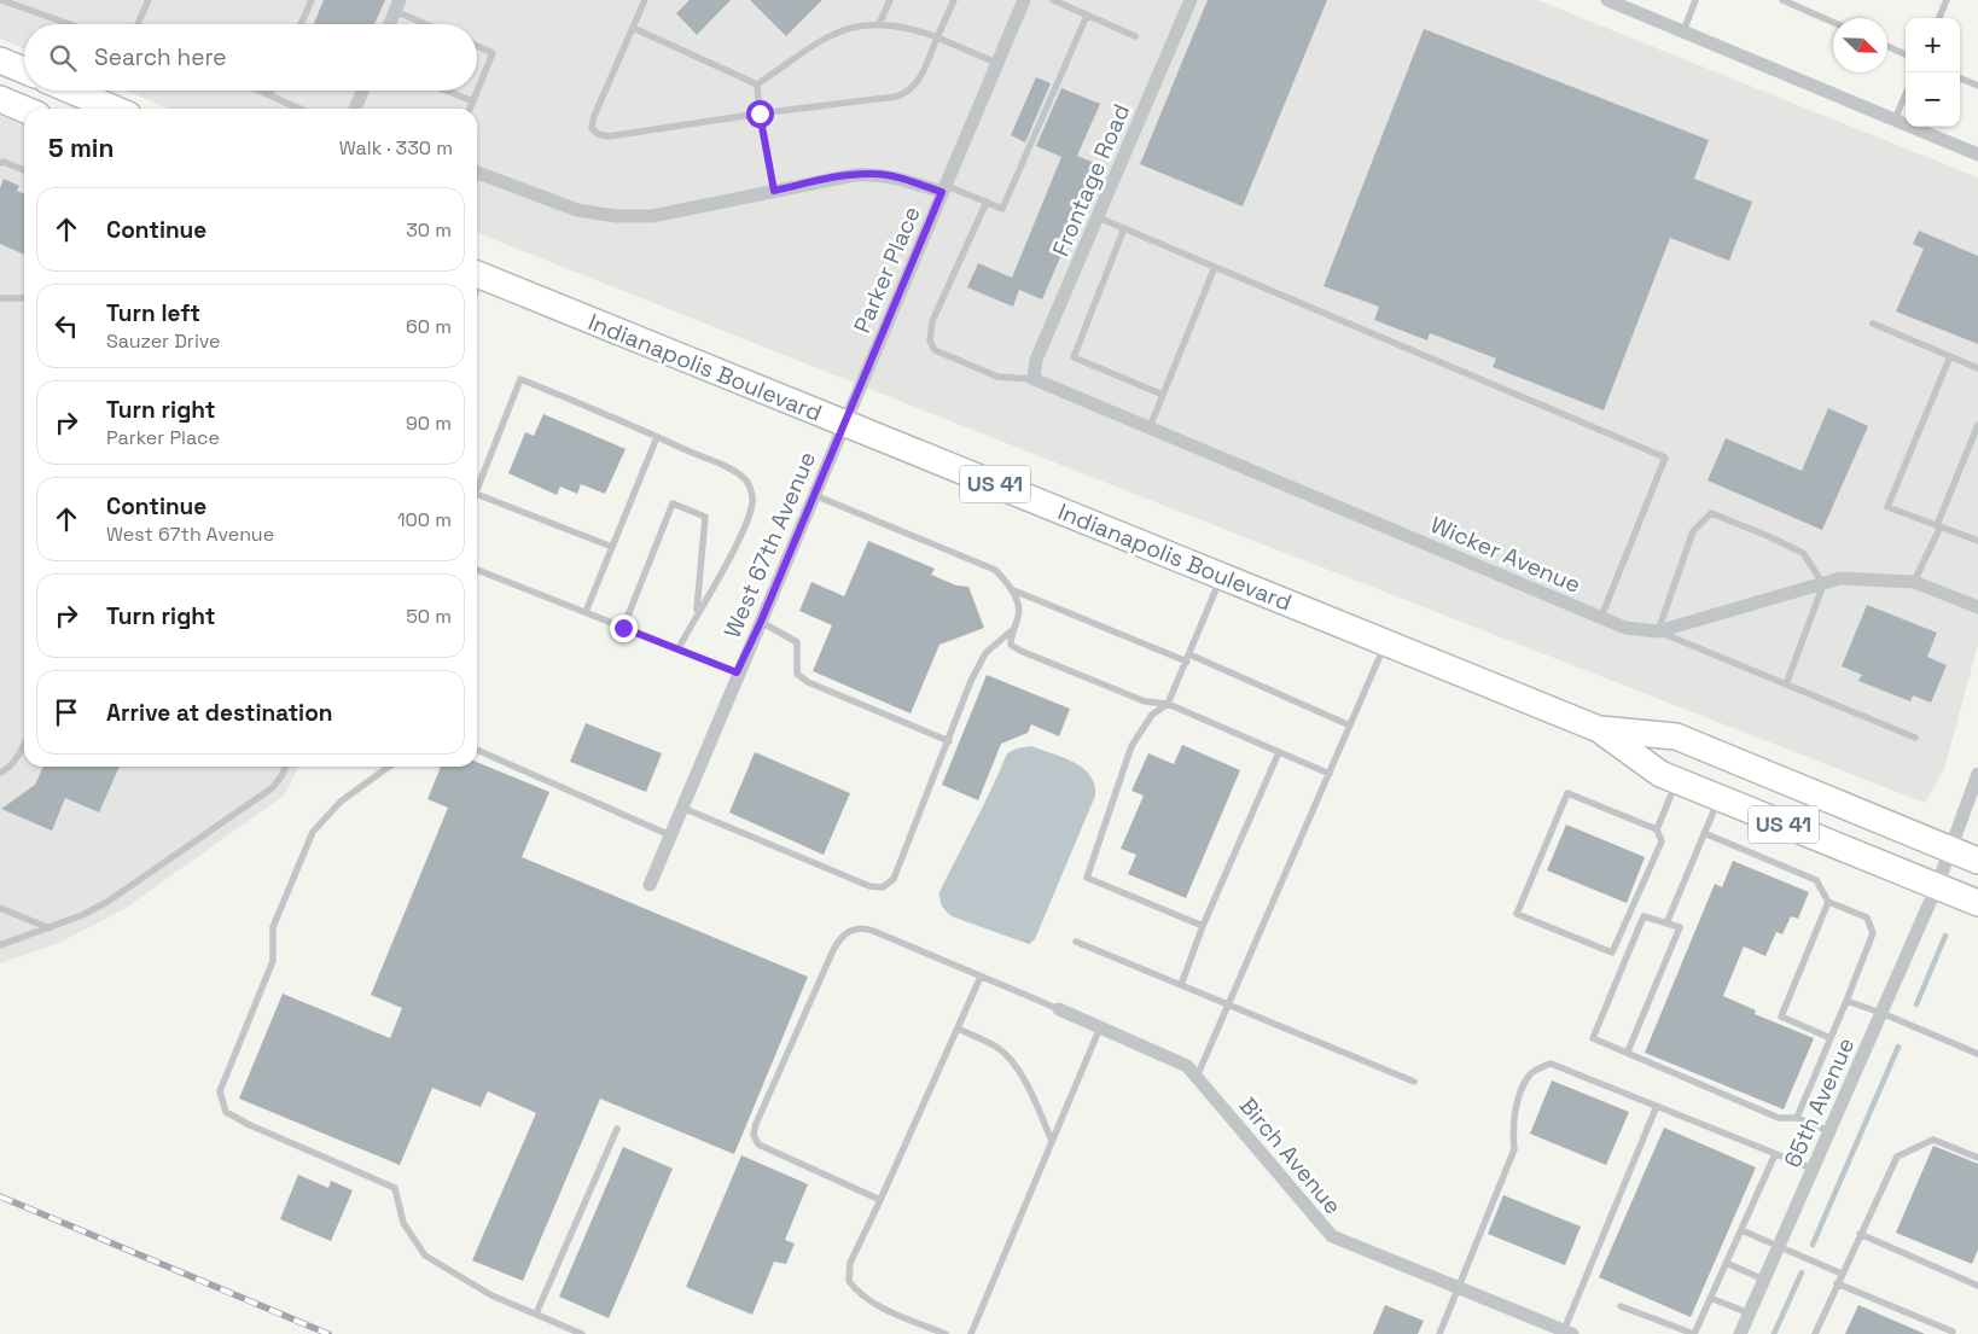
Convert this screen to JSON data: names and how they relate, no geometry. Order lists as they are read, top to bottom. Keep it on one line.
{"streets":{"highway":["Indianapolis Boulevard","US 41"],"street":["Frontage Road","Parker Place","West 67th Avenue","Wicker Avenue","65th Avenue","Birch Avenue"]},"crossings":[["Frontage Road","Wicker Avenue"],["Parker Place","Indianapolis Boulevard"],["Parker Place","West 67th Avenue"],["Indianapolis Boulevard","West 67th Avenue"],["Indianapolis Boulevard","65th Avenue"]],"north":"bottom right","page":{"map_buttons":["+","−"],"search":"Search here","heading":["5 min","Walk · 330 m"],"list":[["Continue","30 m"],["Turn left","Sauzer Drive","60 m"],["Turn right","Parker Place","90 m"],["Continue","West 67th Avenue","100 m"],["Turn right","50 m"],"Arrive at destination"]}}
